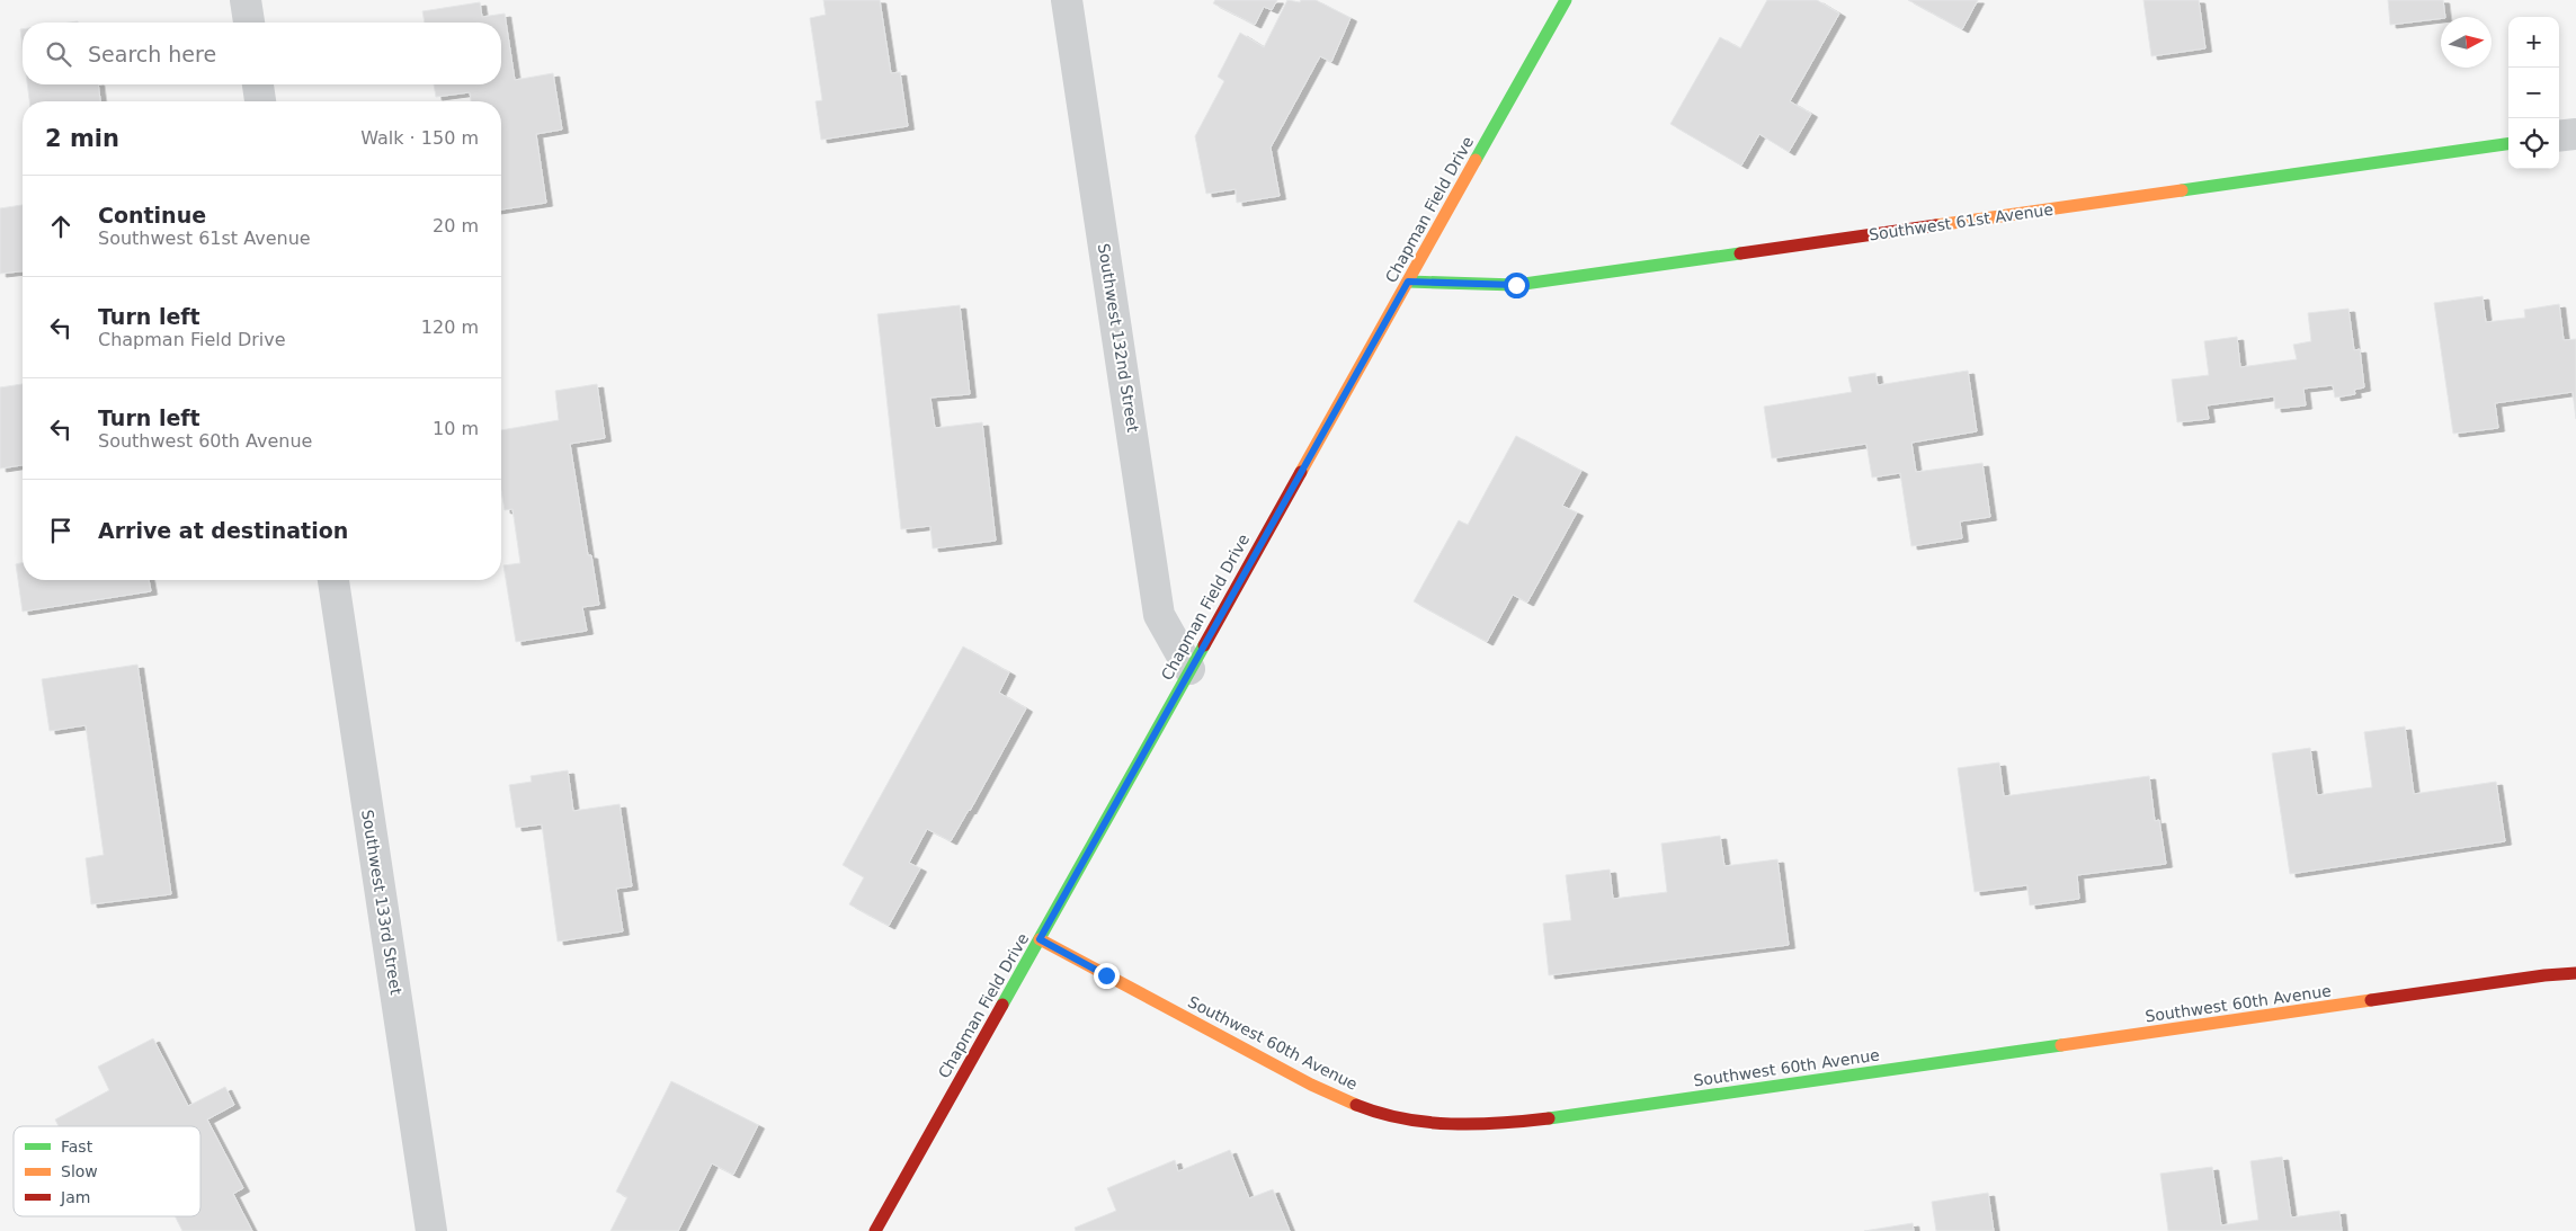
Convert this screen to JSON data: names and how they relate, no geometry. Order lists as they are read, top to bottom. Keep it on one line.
{"streets":{"street":["Chapman Field Drive","Southwest 61st Avenue","Southwest 132nd Street","Southwest 133rd Street","Southwest 60th Avenue"]},"crossings":[["Chapman Field Drive","Southwest 61st Avenue"],["Chapman Field Drive","Southwest 132nd Street"],["Chapman Field Drive","Southwest 60th Avenue"]],"legend":["Fast","Slow","Jam"],"north":"right","page":{"map_buttons":["+","−"],"search":"Search here","heading":["2 min","Walk · 150 m"],"list":[["Continue","Southwest 61st Avenue","20 m"],["Turn left","Chapman Field Drive","120 m"],["Turn left","Southwest 60th Avenue","10 m"],"Arrive at destination"]}}
